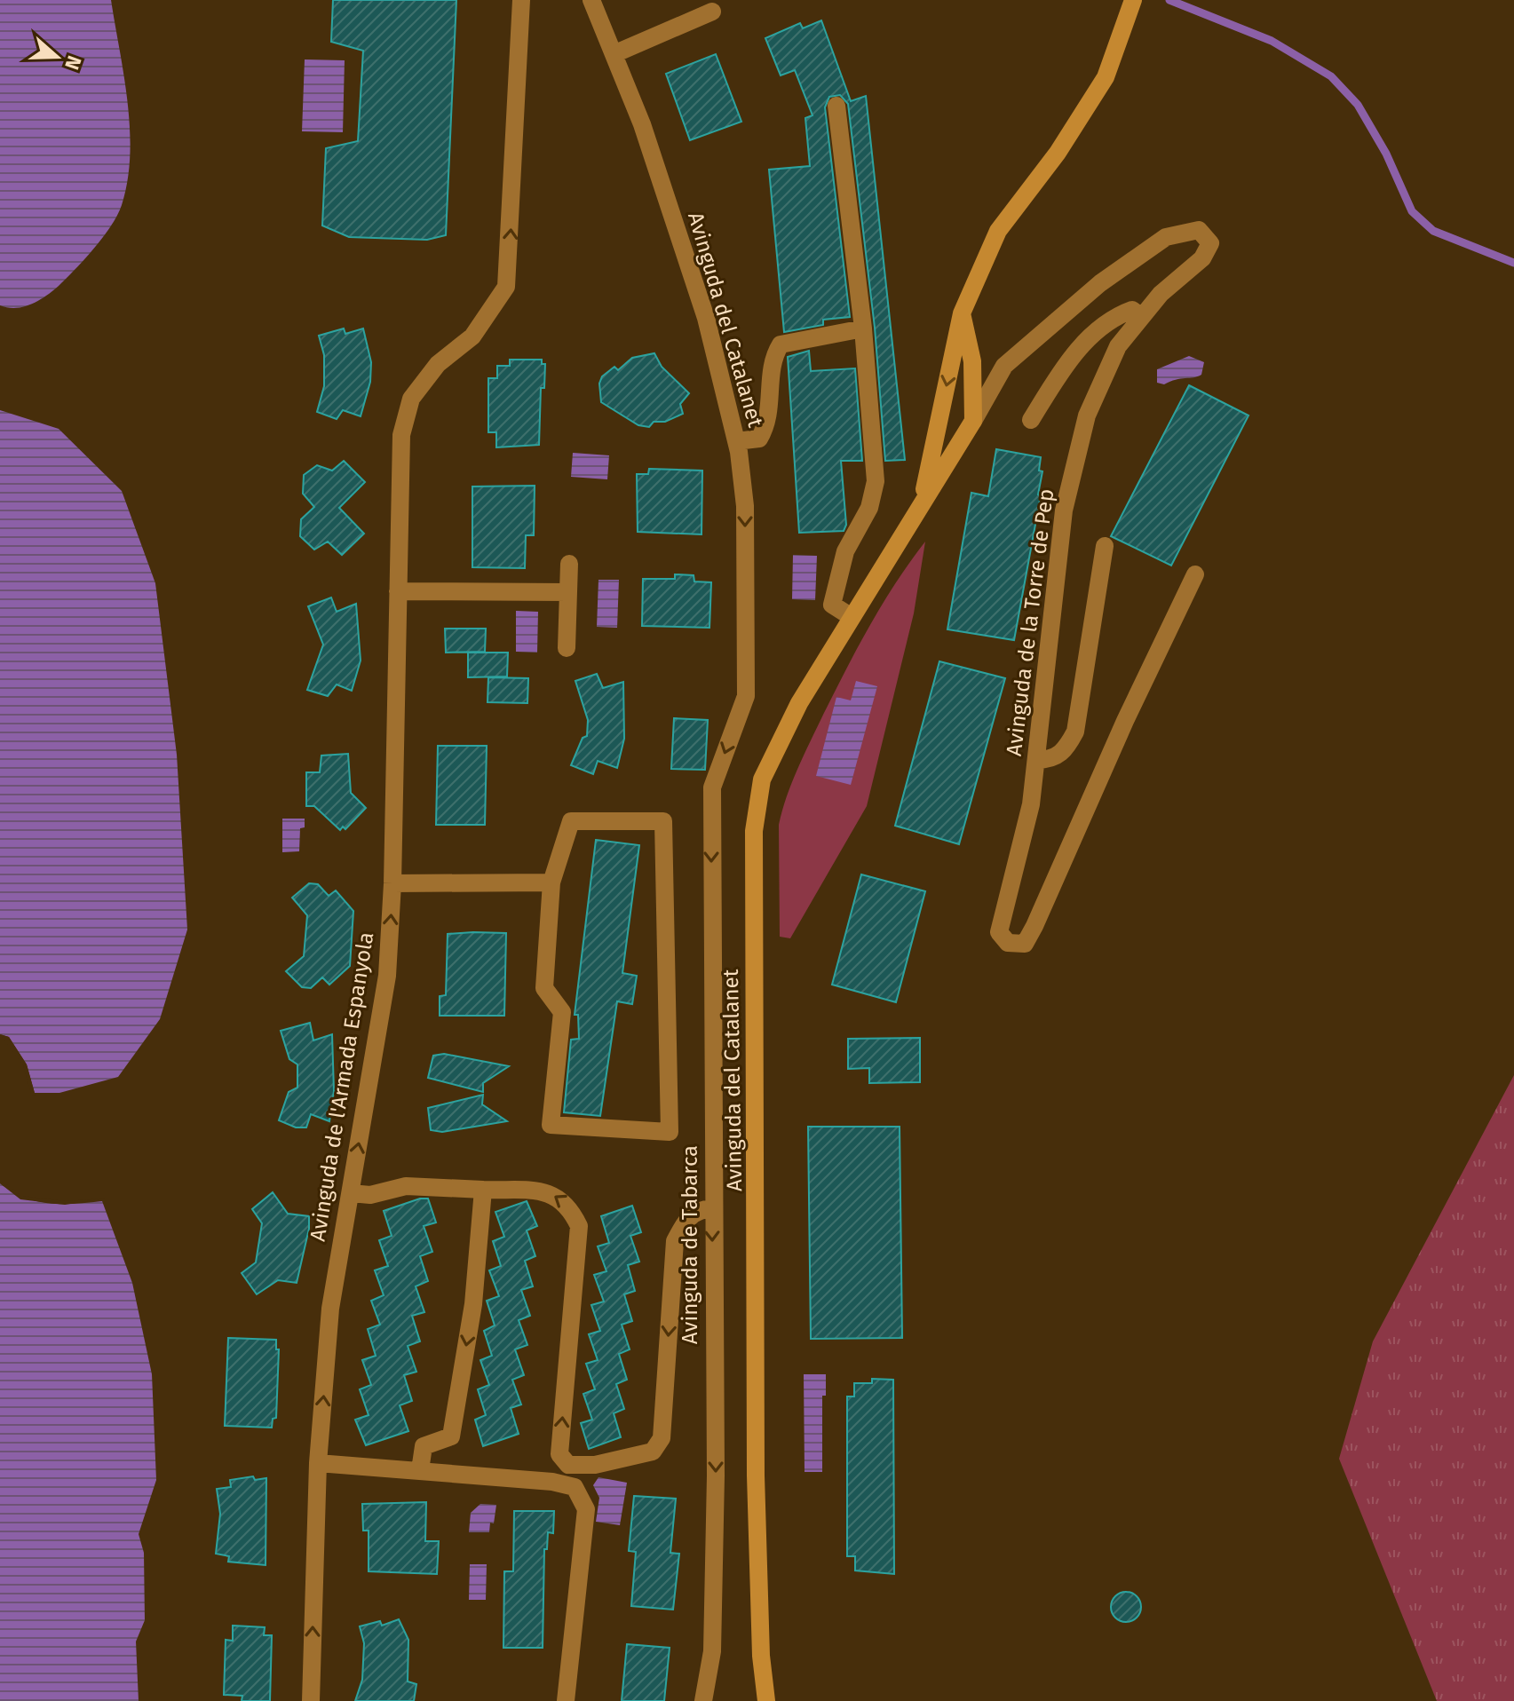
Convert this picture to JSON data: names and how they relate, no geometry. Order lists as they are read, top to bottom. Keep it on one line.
{"streets":{"main road":["Avinguda del Catalanet"],"street":["Avinguda de la Torre de Pep","Avinguda de l'Armada Espanyola","Avinguda de Tabarca"]},"crossings":[["Avinguda del Catalanet","Avinguda de la Torre de Pep"],["Avinguda del Catalanet","Avinguda de Tabarca"]],"one_way":["Avinguda de l'Armada Espanyola","Avinguda de Tabarca"],"north":"right"}
